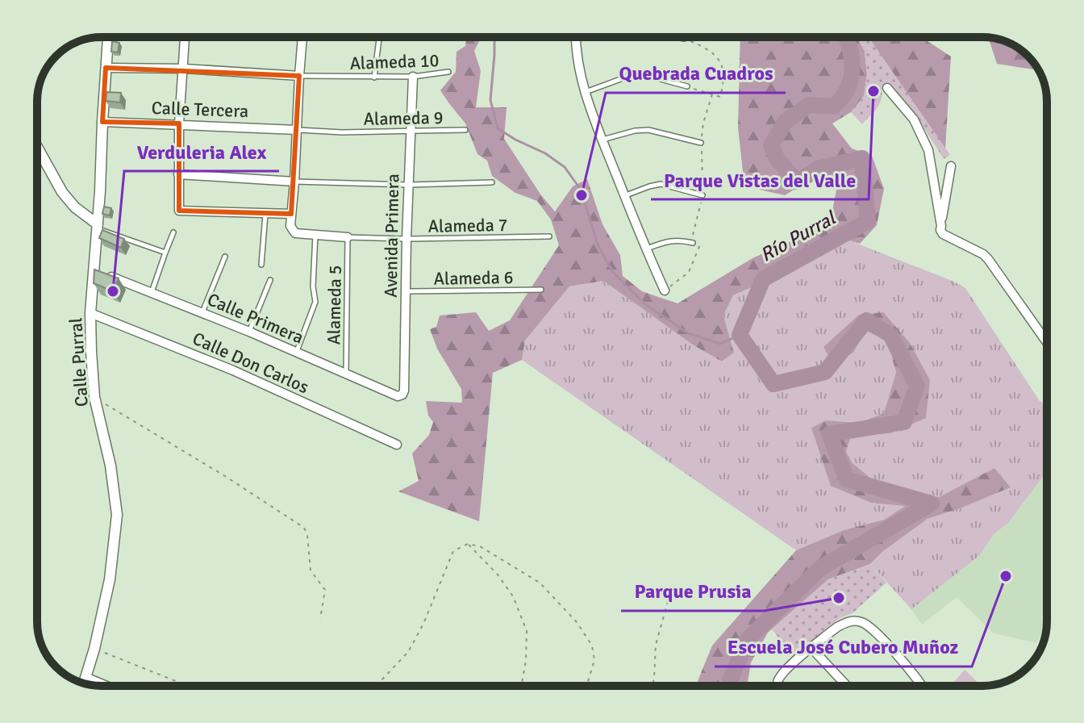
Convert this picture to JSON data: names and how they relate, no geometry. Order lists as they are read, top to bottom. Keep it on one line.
{"streets":{"street":["Calle Tercera","Avenida Primera","Calle Primera","Calle Purral","Calle Don Carlos"],"lane":["Alameda 10","Alameda 9","Alameda 7","Alameda 6","Alameda 5"]},"crossings":[["Alameda 10","Avenida Primera"],["Calle Tercera","Alameda 9"],["Calle Tercera","Calle Purral"],["Alameda 9","Avenida Primera"],["Alameda 7","Avenida Primera"],["Alameda 7","Alameda 5"],["Avenida Primera","Alameda 6"],["Avenida Primera","Calle Primera"],["Alameda 5","Calle Primera"],["Calle Primera","Calle Purral"],["Calle Purral","Calle Don Carlos"]],"water":["Río Purral"],"places":["Parque Vistas del Valle","Quebrada Cuadros","Verduleria Alex","Escuela José Cubero Muñoz","Parque Prusia"]}
